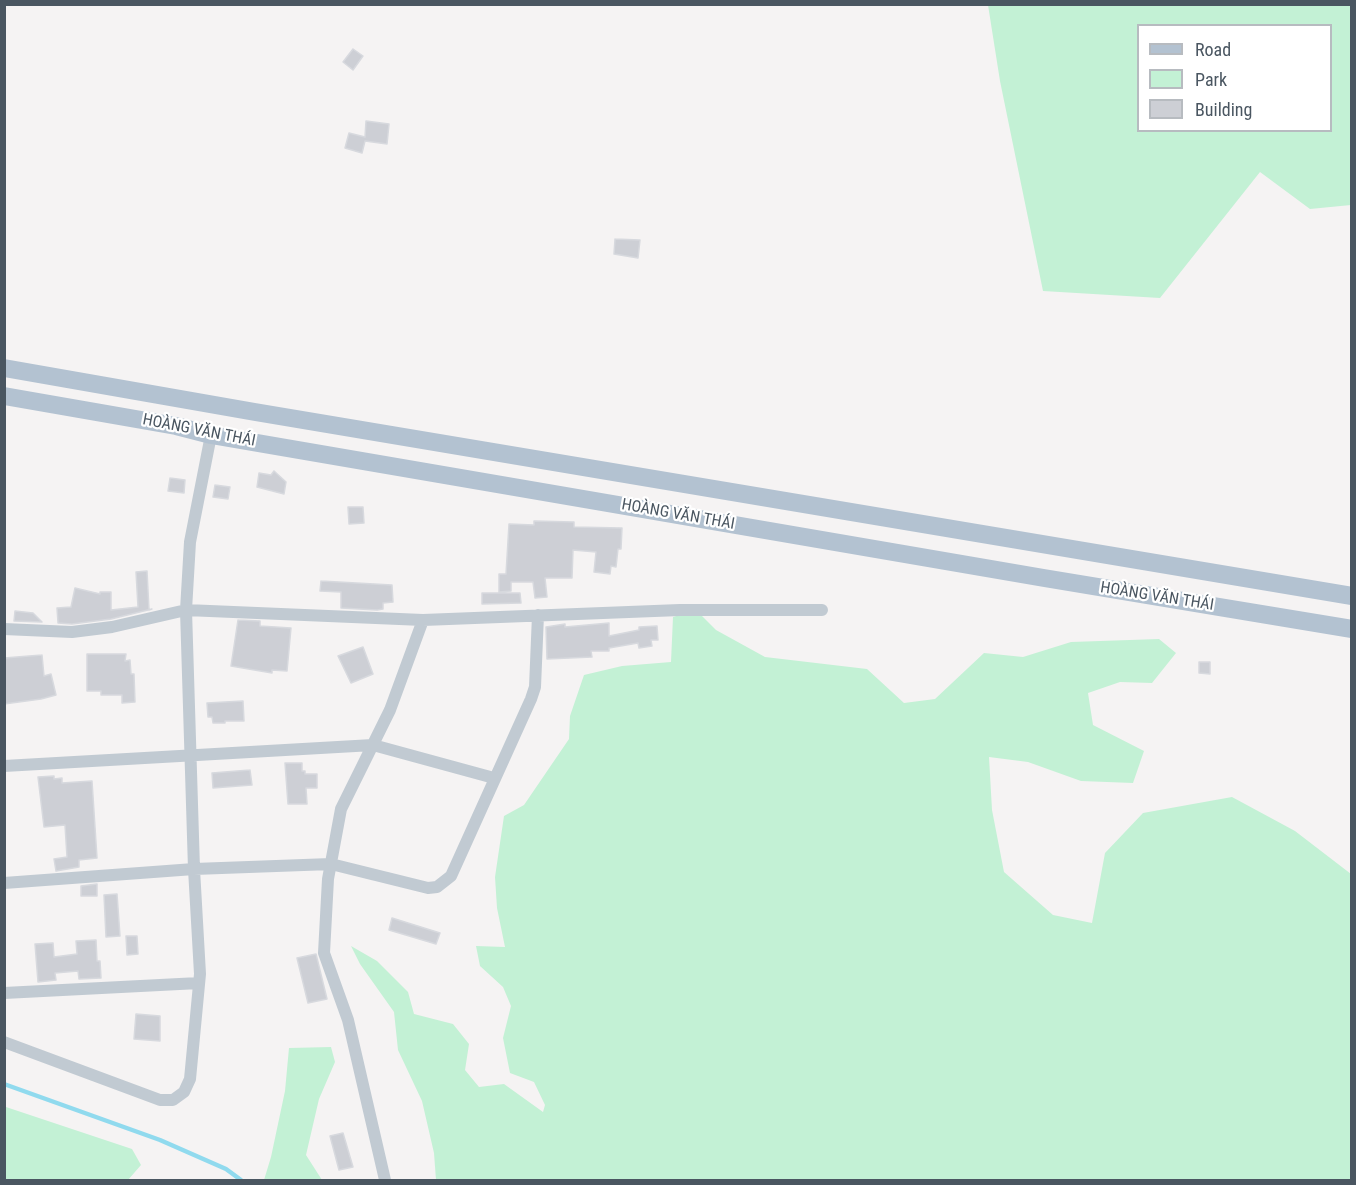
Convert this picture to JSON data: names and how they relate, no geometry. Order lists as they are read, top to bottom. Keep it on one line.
{"streets":{"main road":["HOÀNG VĂN THÁI"]},"legend":["Road","Park","Building"]}
